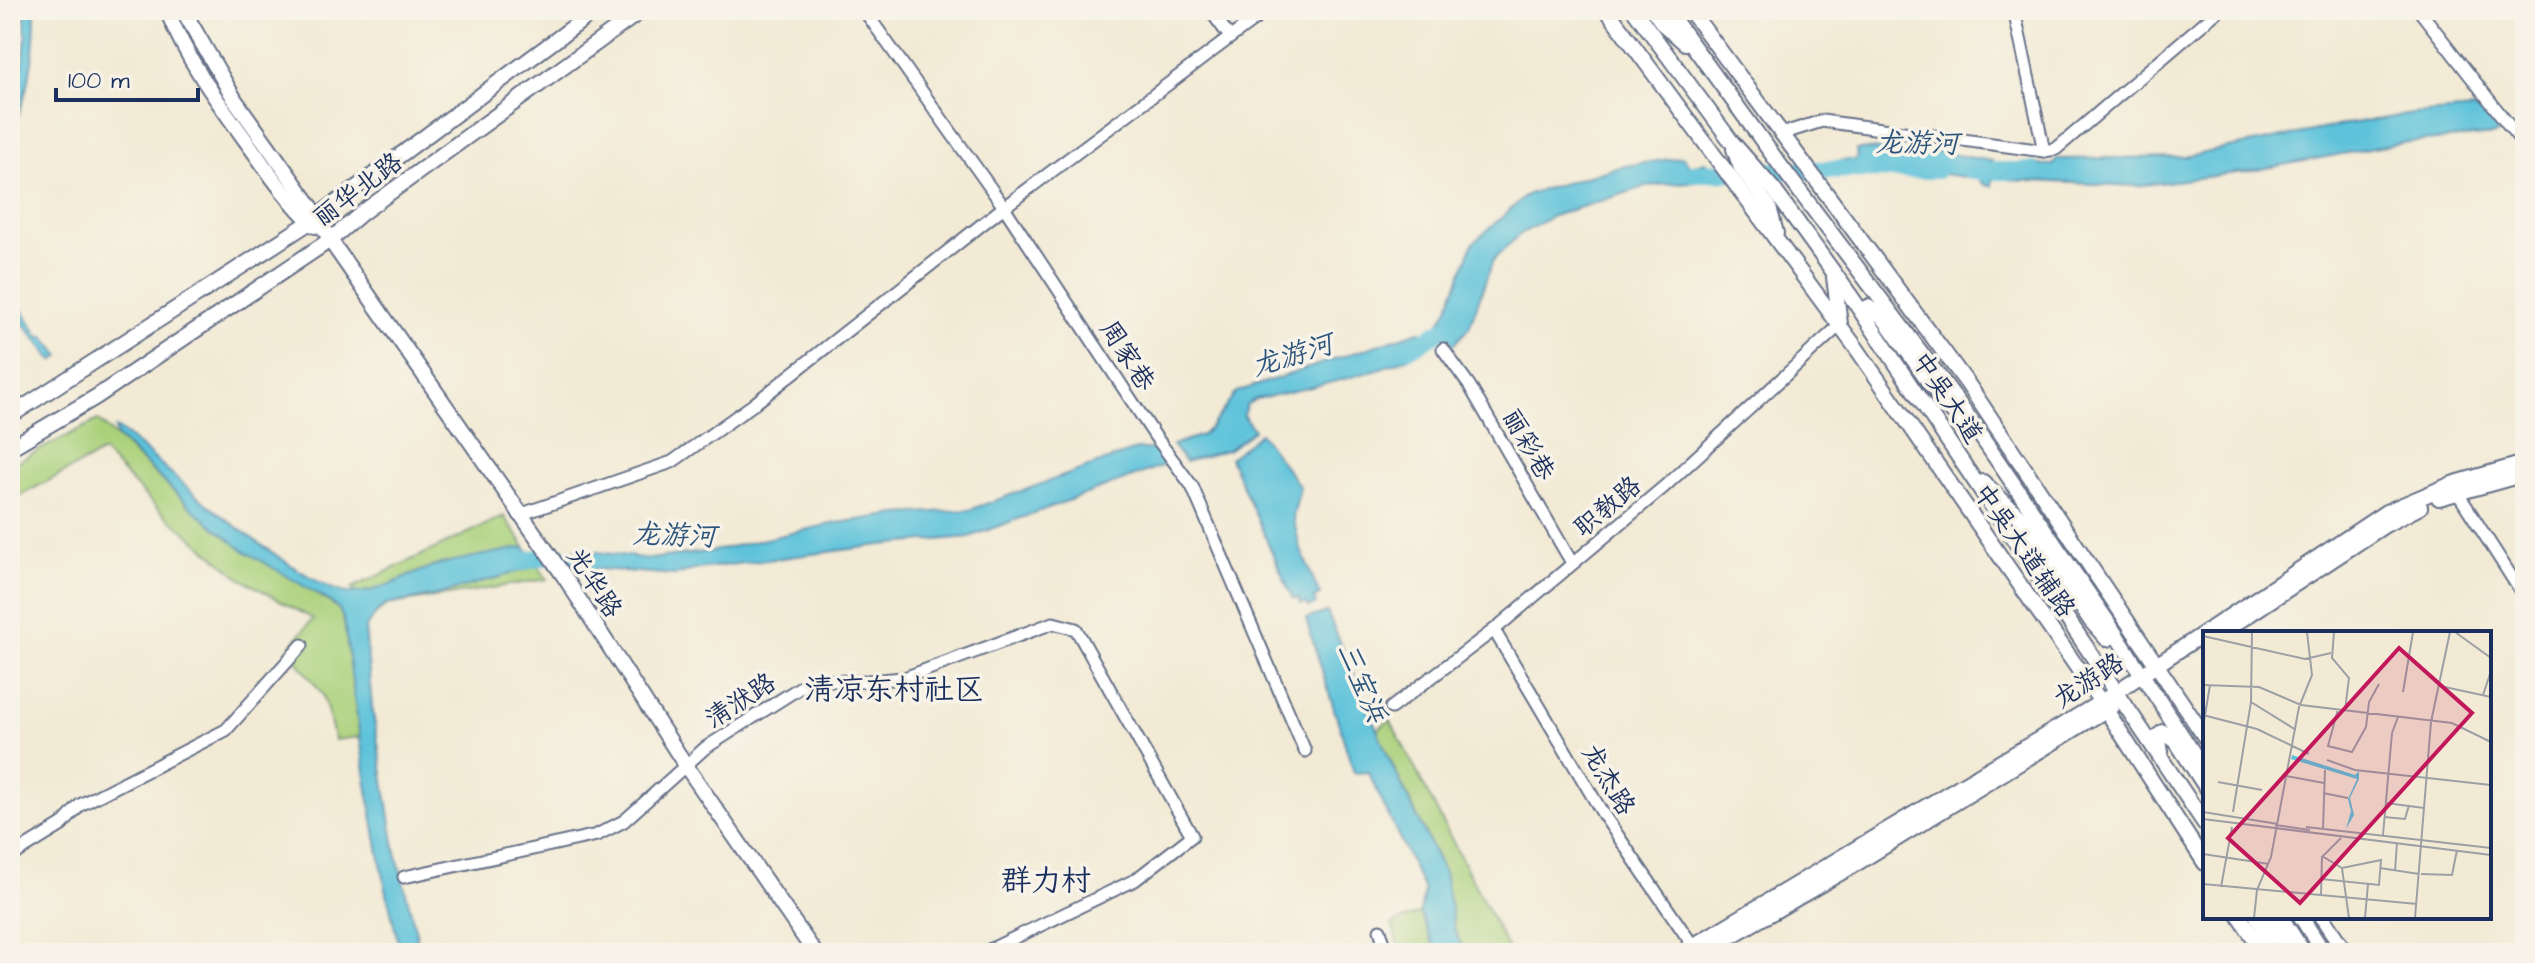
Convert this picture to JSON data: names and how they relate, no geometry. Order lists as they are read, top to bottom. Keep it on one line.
{"streets":{"main road":["丽华北路","中吴大道","中吴大道辅路","光华路","龙游路"],"street":["周家巷","丽彩巷","职教路","清洑路","龙杰路"]},"crossings":[["丽华北路","光华路"],["中吴大道","龙游路"],["丽彩巷","职教路"],["职教路","中吴大道辅路"],["职教路","龙杰路"],["中吴大道辅路","龙游路"],["光华路","清洑路"],["龙游路","龙杰路"]],"districts":["清凉东村社区","群力村"],"water":["龙游河","三宝浜"],"scale_bar":"100 m"}
